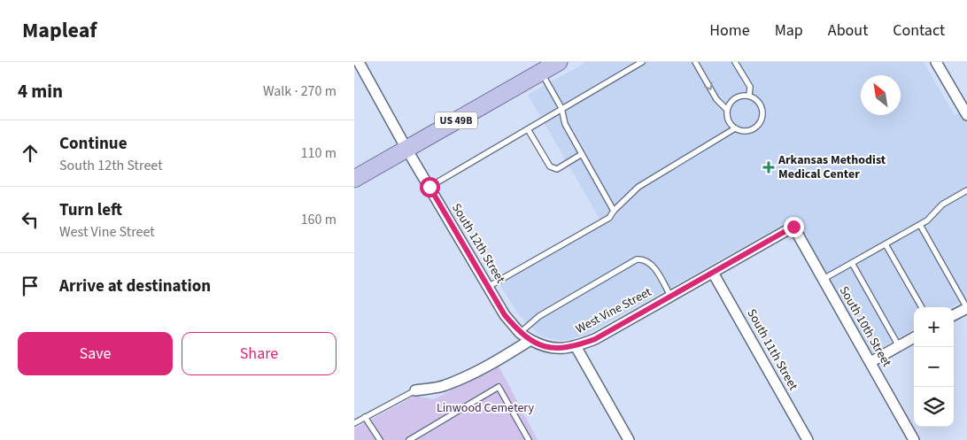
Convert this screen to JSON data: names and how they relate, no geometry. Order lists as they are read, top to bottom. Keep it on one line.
{"streets":{"main road":["US 49B"],"street":["South 12th Street","West Vine Street","South 10th Street","South 11th Street"]},"crossings":[["US 49B","South 12th Street"],["South 12th Street","West Vine Street"],["West Vine Street","South 10th Street"],["West Vine Street","South 11th Street"]],"parks":["Linwood Cemetery"],"places":{"health":["Arkansas Methodist Medical Center"]},"north":"top left","page":{"header":"Mapleaf","nav":["Home","Map","About","Contact"],"heading":["4 min","Walk · 270 m"],"list":[["Continue","South 12th Street","110 m"],["Turn left","West Vine Street","160 m"],"Arrive at destination"],"map_buttons":["+","−"],"buttons":["Save","Share"]}}
